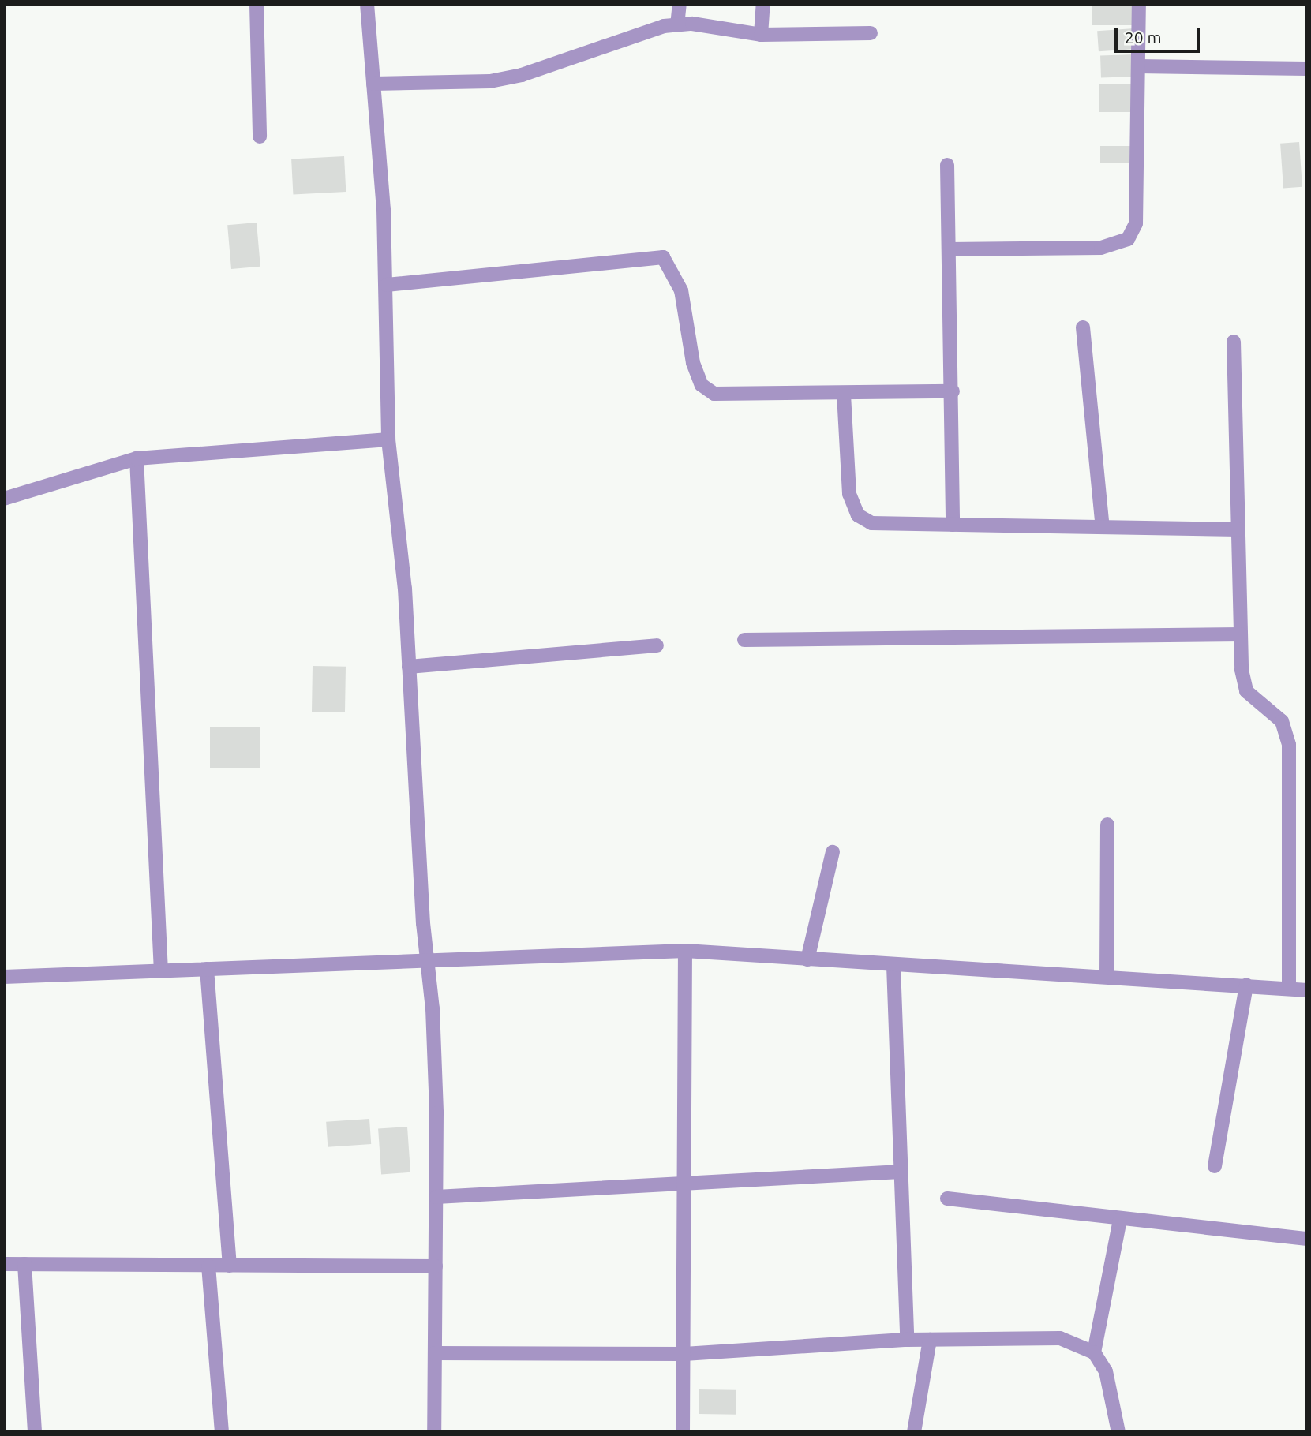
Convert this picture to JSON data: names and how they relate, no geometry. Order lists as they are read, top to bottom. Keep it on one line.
{"scale_bar":"20 m"}
